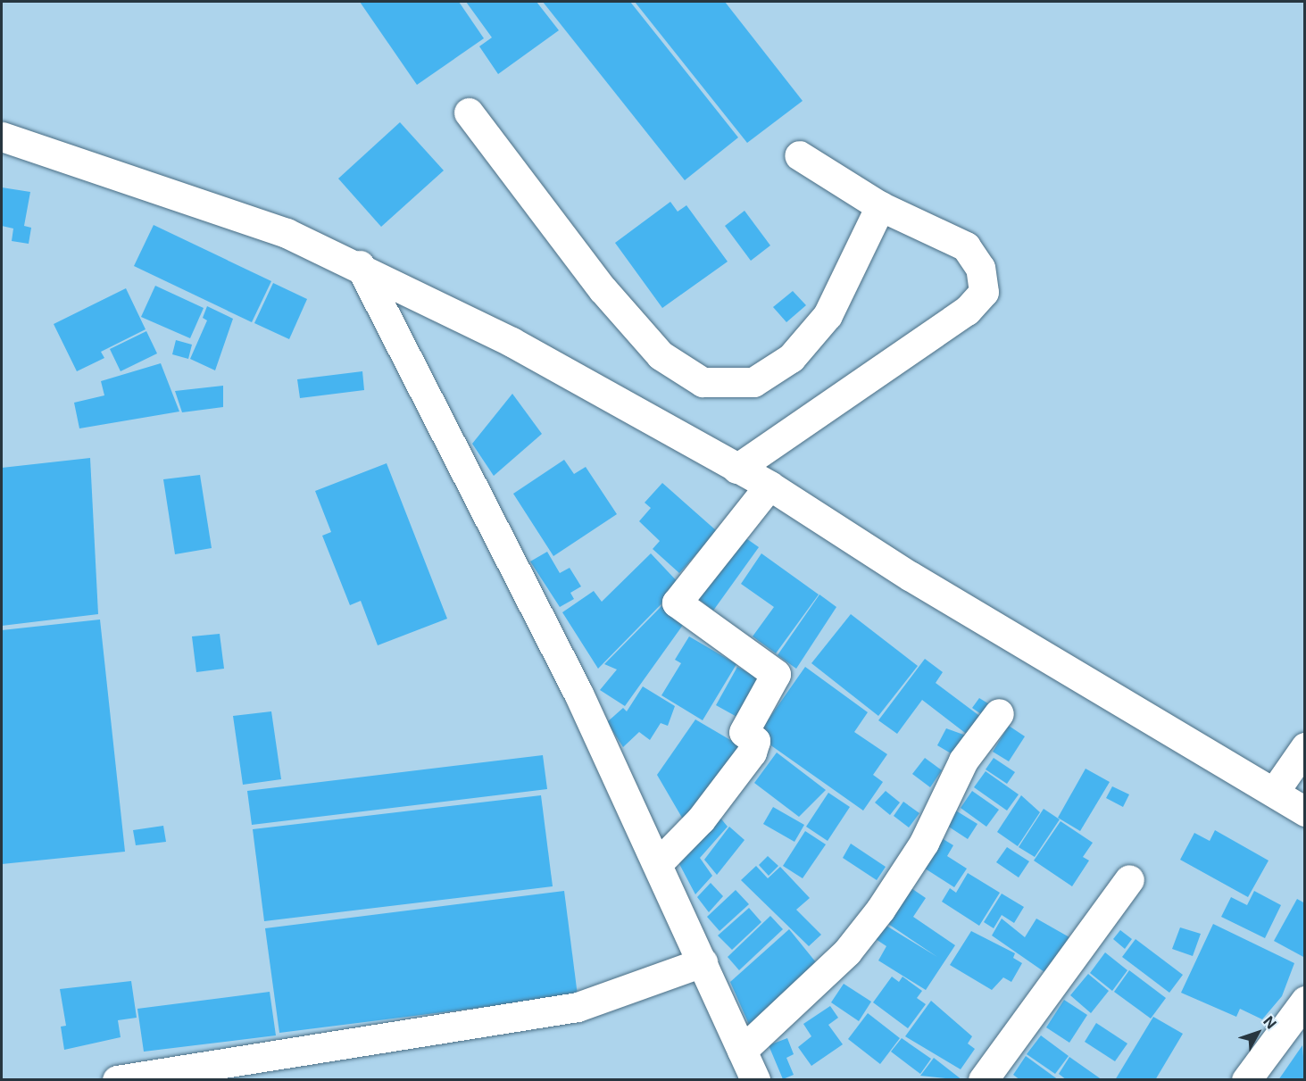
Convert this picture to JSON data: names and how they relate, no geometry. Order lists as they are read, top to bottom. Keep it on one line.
{"north":"top right"}
